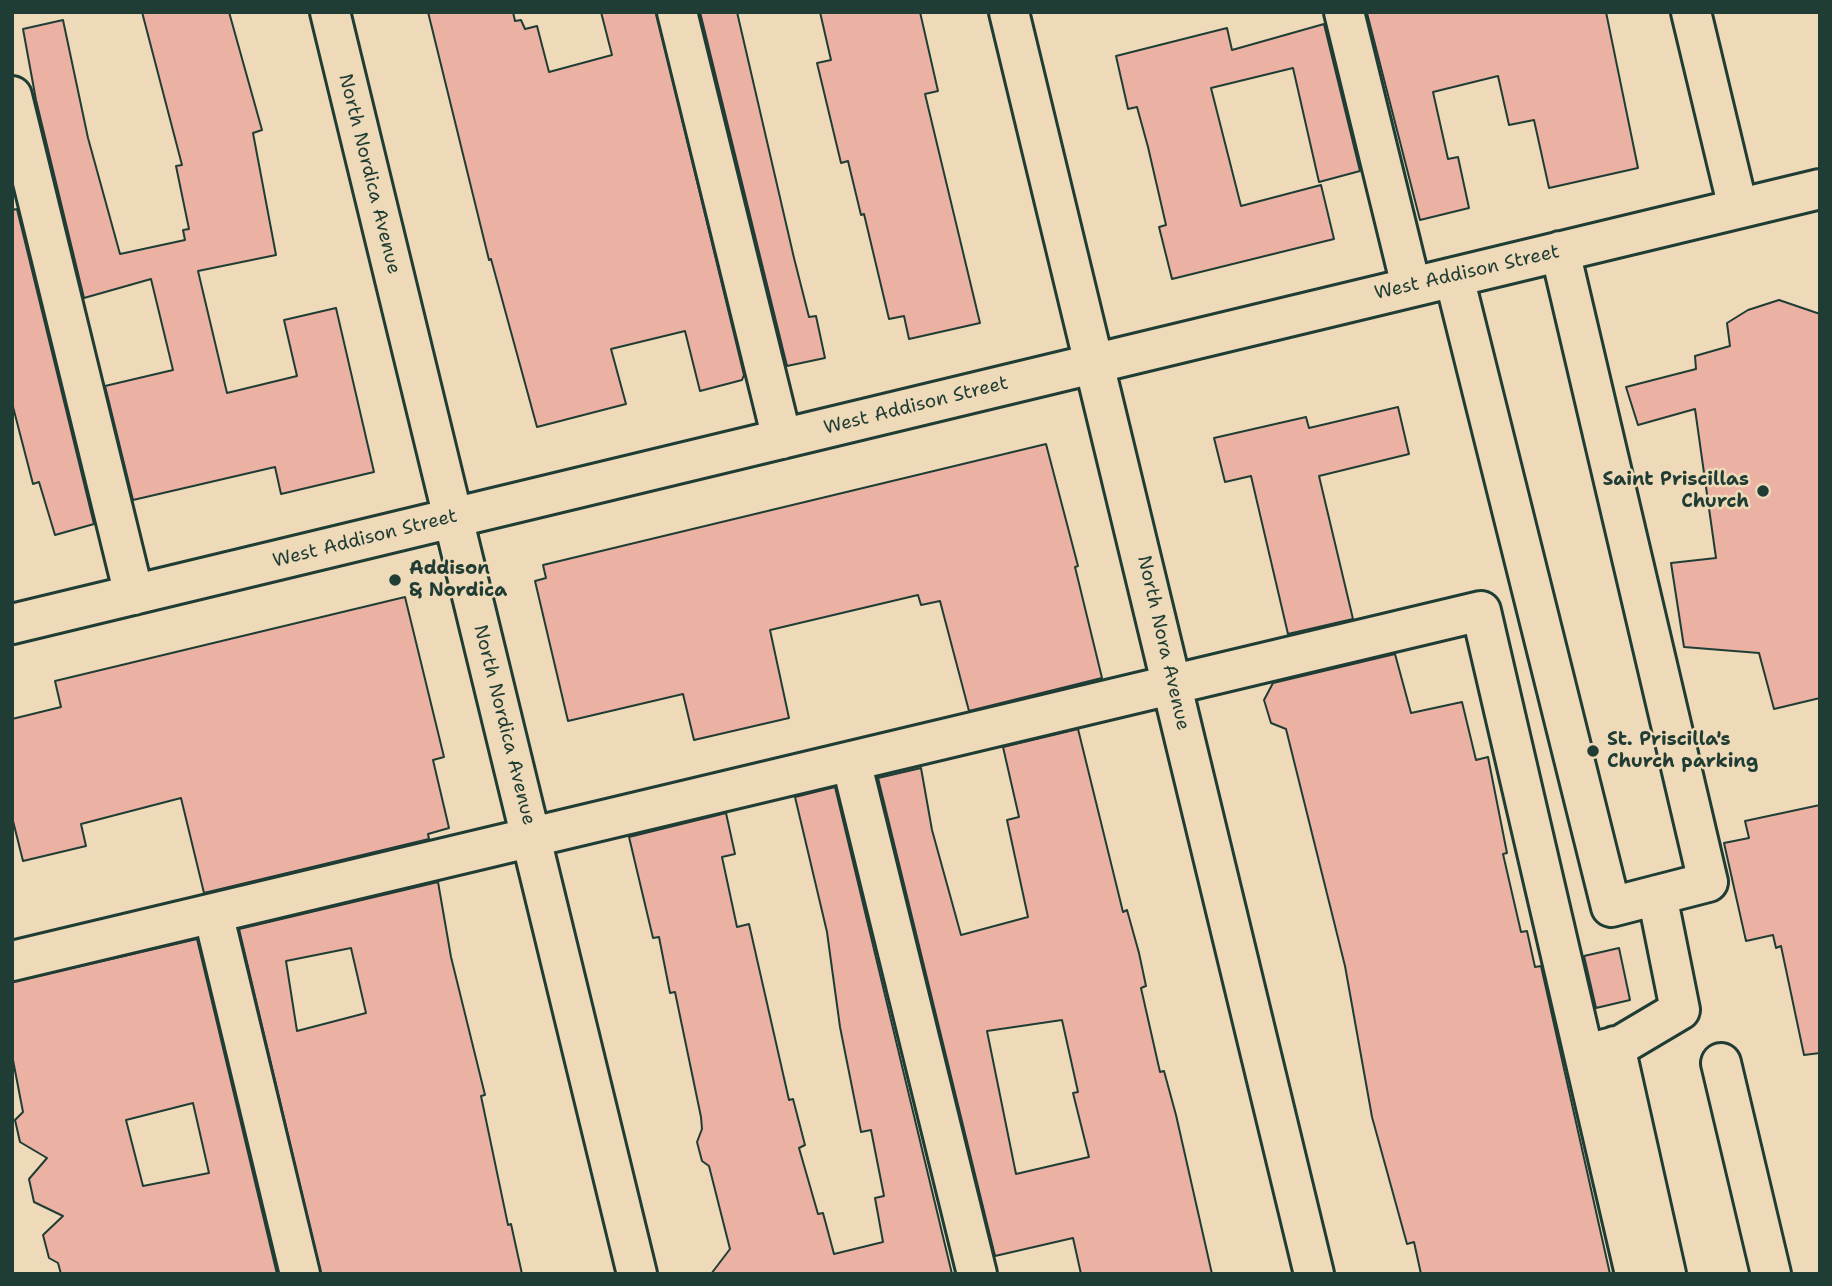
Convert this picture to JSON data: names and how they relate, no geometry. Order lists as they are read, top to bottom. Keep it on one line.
{"streets":{"street":["North Nordica Avenue","West Addison Street","North Nora Avenue"]},"crossings":[["North Nordica Avenue","West Addison Street"],["West Addison Street","North Nora Avenue"]],"places":["Saint Priscillas Church","Addison & Nordica","St. Priscilla's Church parking"]}
